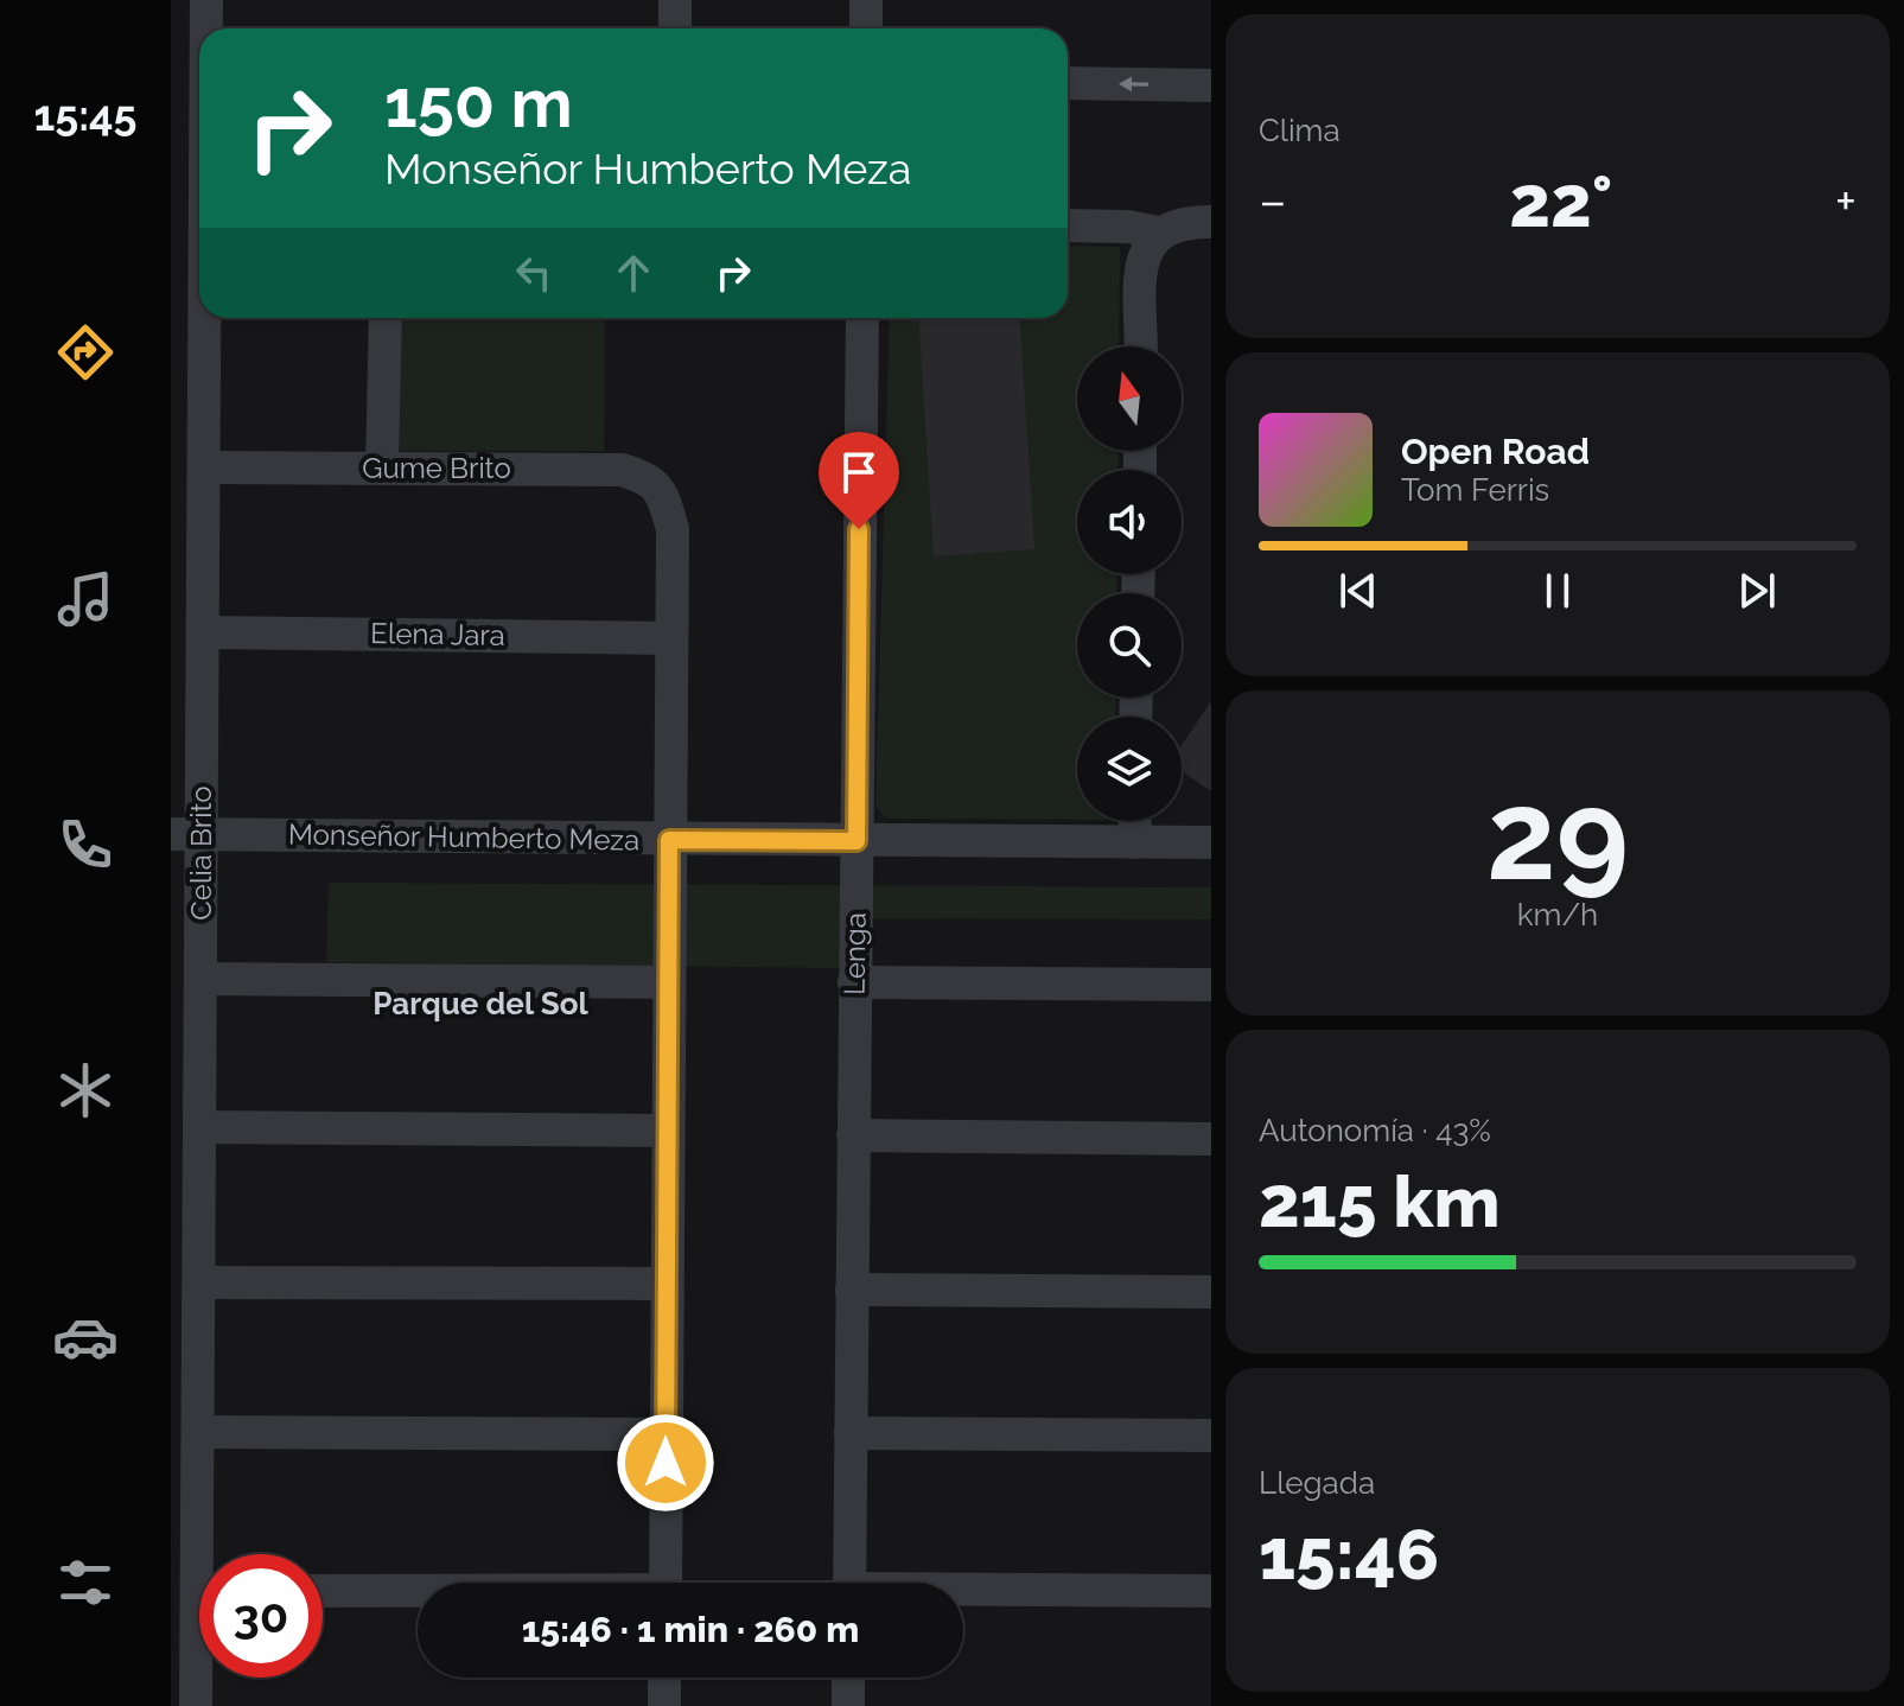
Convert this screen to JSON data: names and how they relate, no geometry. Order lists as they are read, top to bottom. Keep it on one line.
{"streets":{"street":["Gume Brito","Elena Jara","Monseñor Humberto Meza","Celia Brito","Lenga"]},"crossings":[["Gume Brito","Elena Jara"],["Gume Brito","Celia Brito"],["Elena Jara","Celia Brito"],["Monseñor Humberto Meza","Celia Brito"],["Monseñor Humberto Meza","Lenga"]],"districts":["Parque del Sol"],"north":"top","page":{"tabs":"15:45","tile":["Clima",["29","km/h"],["Autonomía · 43%","215 km"],["Llegada","15:46"]],"turn":["150 m","Monseñor Humberto Meza"],"heat":["−","22°","+"],"song":["Open Road","Tom Ferris"],"limit":"30","trip":"15:46 · 1 min · 260 m"}}
